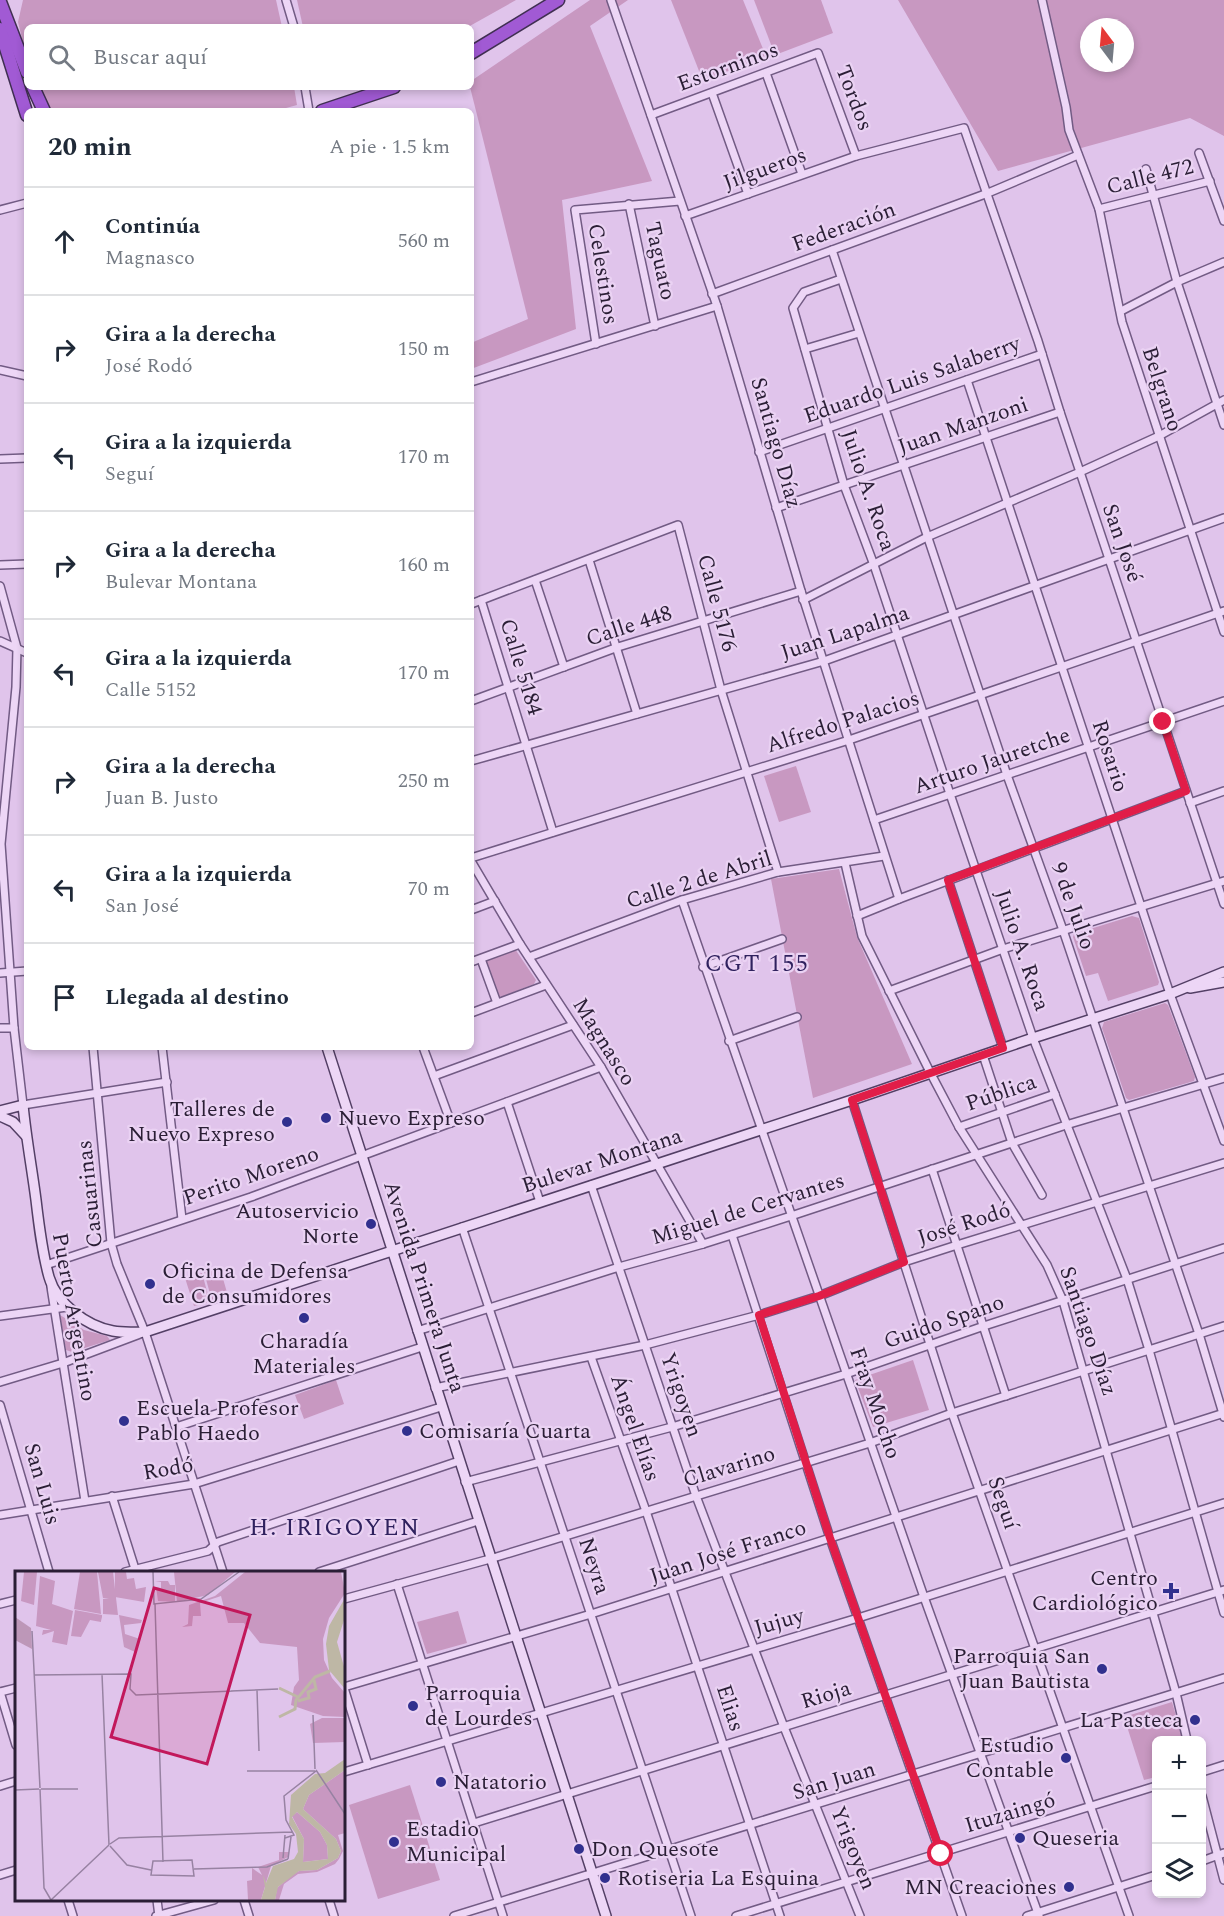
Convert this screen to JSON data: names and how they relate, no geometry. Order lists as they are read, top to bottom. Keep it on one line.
{"streets":{"main road":["Bulevar Montana","Avenida Primera Junta","Puerto Argentino"],"street":["Estorninos","Tordos","Jilgueros","Calle 472","Federación","Taguato","Celestinos","Eduardo Luis Salaberry","Belgrano","Juan Manzoni","Santiago Díaz","Julio A. Roca","San José","Calle 5176","Calle 448","Juan Lapalma","Calle 5184","Alfredo Palacios","Rosario","Arturo Jauretche","Calle 2 de Abril","9 de Julio","Magnasco","Pública","Perito Moreno","Casuarinas","Miguel de Cervantes","José Rodó","Guido Spano","Yrigoyen","Fray Mocho","Ángel Elías","Clavarino","Rodó","San Luis","Seguí","Juan José Franco","Neyra","Jujuy","Rioja","Elias","San Juan","Ituzaingó"]},"crossings":[["Estorninos","Tordos"],["Estorninos","Santiago Díaz"],["Tordos","Jilgueros"],["Jilgueros","Federación"],["Jilgueros","Santiago Díaz"],["Jilgueros","San José"],["Calle 472","Belgrano"],["Federación","Belgrano"],["Federación","Santiago Díaz"],["Federación","San José"],["Federación","9 de Julio"],["Taguato","Celestinos"],["Eduardo Luis Salaberry","Santiago Díaz"],["Eduardo Luis Salaberry","Julio A. Roca"],["Eduardo Luis Salaberry","San José"],["Eduardo Luis Salaberry","Rosario"],["Eduardo Luis Salaberry","9 de Julio"],["Belgrano","Juan Lapalma"],["Belgrano","Alfredo Palacios"],["Juan Manzoni","Santiago Díaz"],["Juan Manzoni","Julio A. Roca"],["Juan Manzoni","San José"],["Juan Manzoni","Rosario"],["Juan Manzoni","9 de Julio"],["Santiago Díaz","Calle 448"],["Santiago Díaz","Juan Lapalma"],["Santiago Díaz","Alfredo Palacios"],["Santiago Díaz","Arturo Jauretche"],["Santiago Díaz","Calle 2 de Abril"],["Santiago Díaz","Pública"],["Santiago Díaz","Bulevar Montana"],["Santiago Díaz","Miguel de Cervantes"],["Santiago Díaz","José Rodó"],["Santiago Díaz","Guido Spano"],["Santiago Díaz","Clavarino"],["Santiago Díaz","Juan José Franco"],["Santiago Díaz","Jujuy"],["Santiago Díaz","Rioja"],["Santiago Díaz","San Juan"],["Julio A. Roca","Juan Lapalma"],["Julio A. Roca","Alfredo Palacios"],["Julio A. Roca","Arturo Jauretche"],["Julio A. Roca","9 de Julio"],["Julio A. Roca","Pública"],["Julio A. Roca","Bulevar Montana"],["Julio A. Roca","Miguel de Cervantes"],["Julio A. Roca","José Rodó"],["Julio A. Roca","Guido Spano"],["Julio A. Roca","Clavarino"],["Julio A. Roca","Juan José Franco"],["Julio A. Roca","Jujuy"],["Julio A. Roca","Rioja"],["San José","Juan Lapalma"],["San José","Alfredo Palacios"],["San José","Arturo Jauretche"],["Calle 5176","Calle 448"],["Calle 5176","Juan Lapalma"],["Calle 5176","Alfredo Palacios"],["Calle 5176","Calle 2 de Abril"],["Calle 448","Calle 5184"],["Juan Lapalma","Calle 5184"],["Juan Lapalma","Rosario"],["Juan Lapalma","9 de Julio"],["Calle 5184","Alfredo Palacios"],["Alfredo Palacios","Rosario"],["Alfredo Palacios","9 de Julio"],["Rosario","Arturo Jauretche"],["Rosario","Bulevar Montana"],["Rosario","Miguel de Cervantes"],["Arturo Jauretche","9 de Julio"],["Calle 2 de Abril","Magnasco"],["Calle 2 de Abril","Fray Mocho"],["9 de Julio","Bulevar Montana"],["9 de Julio","Miguel de Cervantes"],["9 de Julio","José Rodó"],["9 de Julio","Guido Spano"],["9 de Julio","Clavarino"],["9 de Julio","Juan José Franco"],["Magnasco","Bulevar Montana"],["Magnasco","Perito Moreno"],["Magnasco","Miguel de Cervantes"],["Bulevar Montana","Casuarinas"],["Bulevar Montana","Avenida Primera Junta"],["Bulevar Montana","Puerto Argentino"],["Bulevar Montana","Yrigoyen"],["Bulevar Montana","Fray Mocho"],["Bulevar Montana","Seguí"],["Bulevar Montana","Neyra"],["Perito Moreno","Casuarinas"],["Perito Moreno","Avenida Primera Junta"],["Perito Moreno","Puerto Argentino"],["Casuarinas","Rodó"],["Miguel de Cervantes","Avenida Primera Junta"],["Miguel de Cervantes","Yrigoyen"],["Miguel de Cervantes","Fray Mocho"],["Miguel de Cervantes","Seguí"],["Miguel de Cervantes","Neyra"],["José Rodó","Avenida Primera Junta"],["José Rodó","Yrigoyen"],["José Rodó","Fray Mocho"],["José Rodó","Ángel Elías"],["José Rodó","Seguí"],["José Rodó","Neyra"],["Avenida Primera Junta","Guido Spano"],["Avenida Primera Junta","Clavarino"],["Avenida Primera Junta","Rodó"],["Avenida Primera Junta","Juan José Franco"],["Avenida Primera Junta","Jujuy"],["Avenida Primera Junta","Rioja"],["Avenida Primera Junta","San Juan"],["Puerto Argentino","Rodó"],["Guido Spano","Yrigoyen"],["Guido Spano","Fray Mocho"],["Guido Spano","Ángel Elías"],["Guido Spano","Seguí"],["Guido Spano","Neyra"],["Yrigoyen","Clavarino"],["Yrigoyen","Juan José Franco"],["Yrigoyen","Jujuy"],["Yrigoyen","Rioja"],["Yrigoyen","San Juan"],["Yrigoyen","Ituzaingó"],["Fray Mocho","Clavarino"],["Fray Mocho","Juan José Franco"],["Fray Mocho","Jujuy"],["Fray Mocho","Rioja"],["Fray Mocho","San Juan"],["Fray Mocho","Ituzaingó"],["Ángel Elías","Clavarino"],["Ángel Elías","Elias"],["Clavarino","Seguí"],["Clavarino","Neyra"],["Clavarino","Elias"],["Rodó","San Luis"],["Seguí","Juan José Franco"],["Seguí","Jujuy"],["Seguí","Rioja"],["Seguí","San Juan"],["Seguí","Ituzaingó"],["Juan José Franco","Neyra"],["Juan José Franco","Elias"],["Neyra","Jujuy"],["Neyra","Rioja"],["Neyra","San Juan"],["Jujuy","Elias"],["Rioja","Elias"],["Elias","San Juan"],["Elias","Ituzaingó"]],"districts":["CGT 155","H. IRIGOYEN"],"places":{"other":["Nuevo Expreso","Talleres de Nuevo Expreso","Autoservicio Norte","Oficina de Defensa de Consumidores","Charadía Materiales","Escuela Profesor Pablo Haedo","Comisaría Cuarta","Parroquia San Juan Bautista","Parroquia de Lourdes","La Pasteca","Estudio Contable","Natatorio","Queseria","Estadio Municipal","Don Quesote","Rotiseria La Esquina","MN Creaciones"],"health":["Centro Cardiológico"]},"north":"top","page":{"search":"Buscar aquí","heading":["20 min","A pie · 1.5 km"],"list":[["Continúa","Magnasco","560 m"],["Gira a la derecha","José Rodó","150 m"],["Gira a la izquierda","Seguí","170 m"],["Gira a la derecha","Bulevar Montana","160 m"],["Gira a la izquierda","Calle 5152","170 m"],["Gira a la derecha","Juan B. Justo","250 m"],["Gira a la izquierda","San José","70 m"],"Llegada al destino"],"map_buttons":["+","−"]}}
